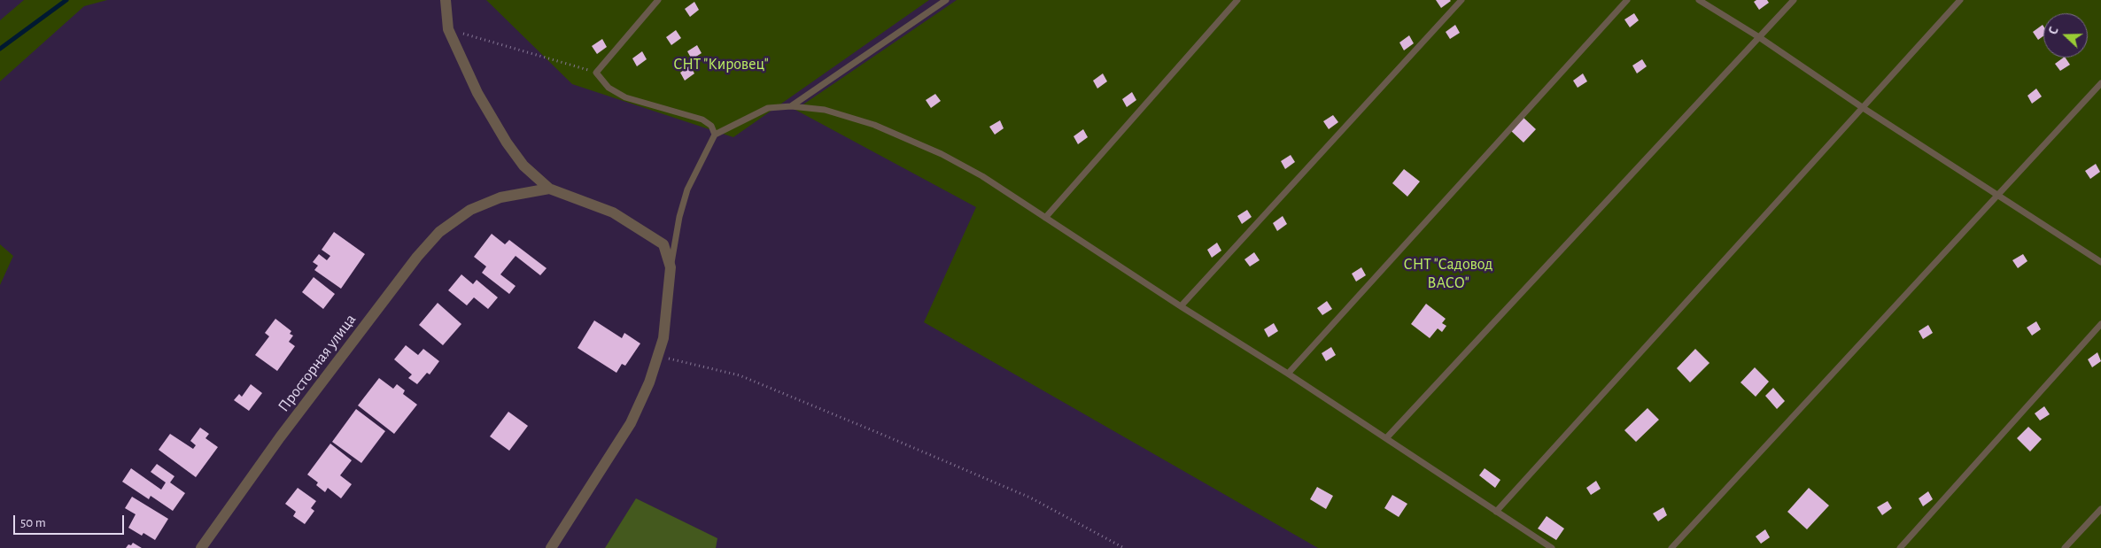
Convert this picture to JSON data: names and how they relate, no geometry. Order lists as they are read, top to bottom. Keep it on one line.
{"streets":{"street":["Просторная улица"]},"parks":["СНТ \"Кировец\"","СНТ \"Садовод ВАСО\""],"scale_bar":"50 m","north":"left"}
